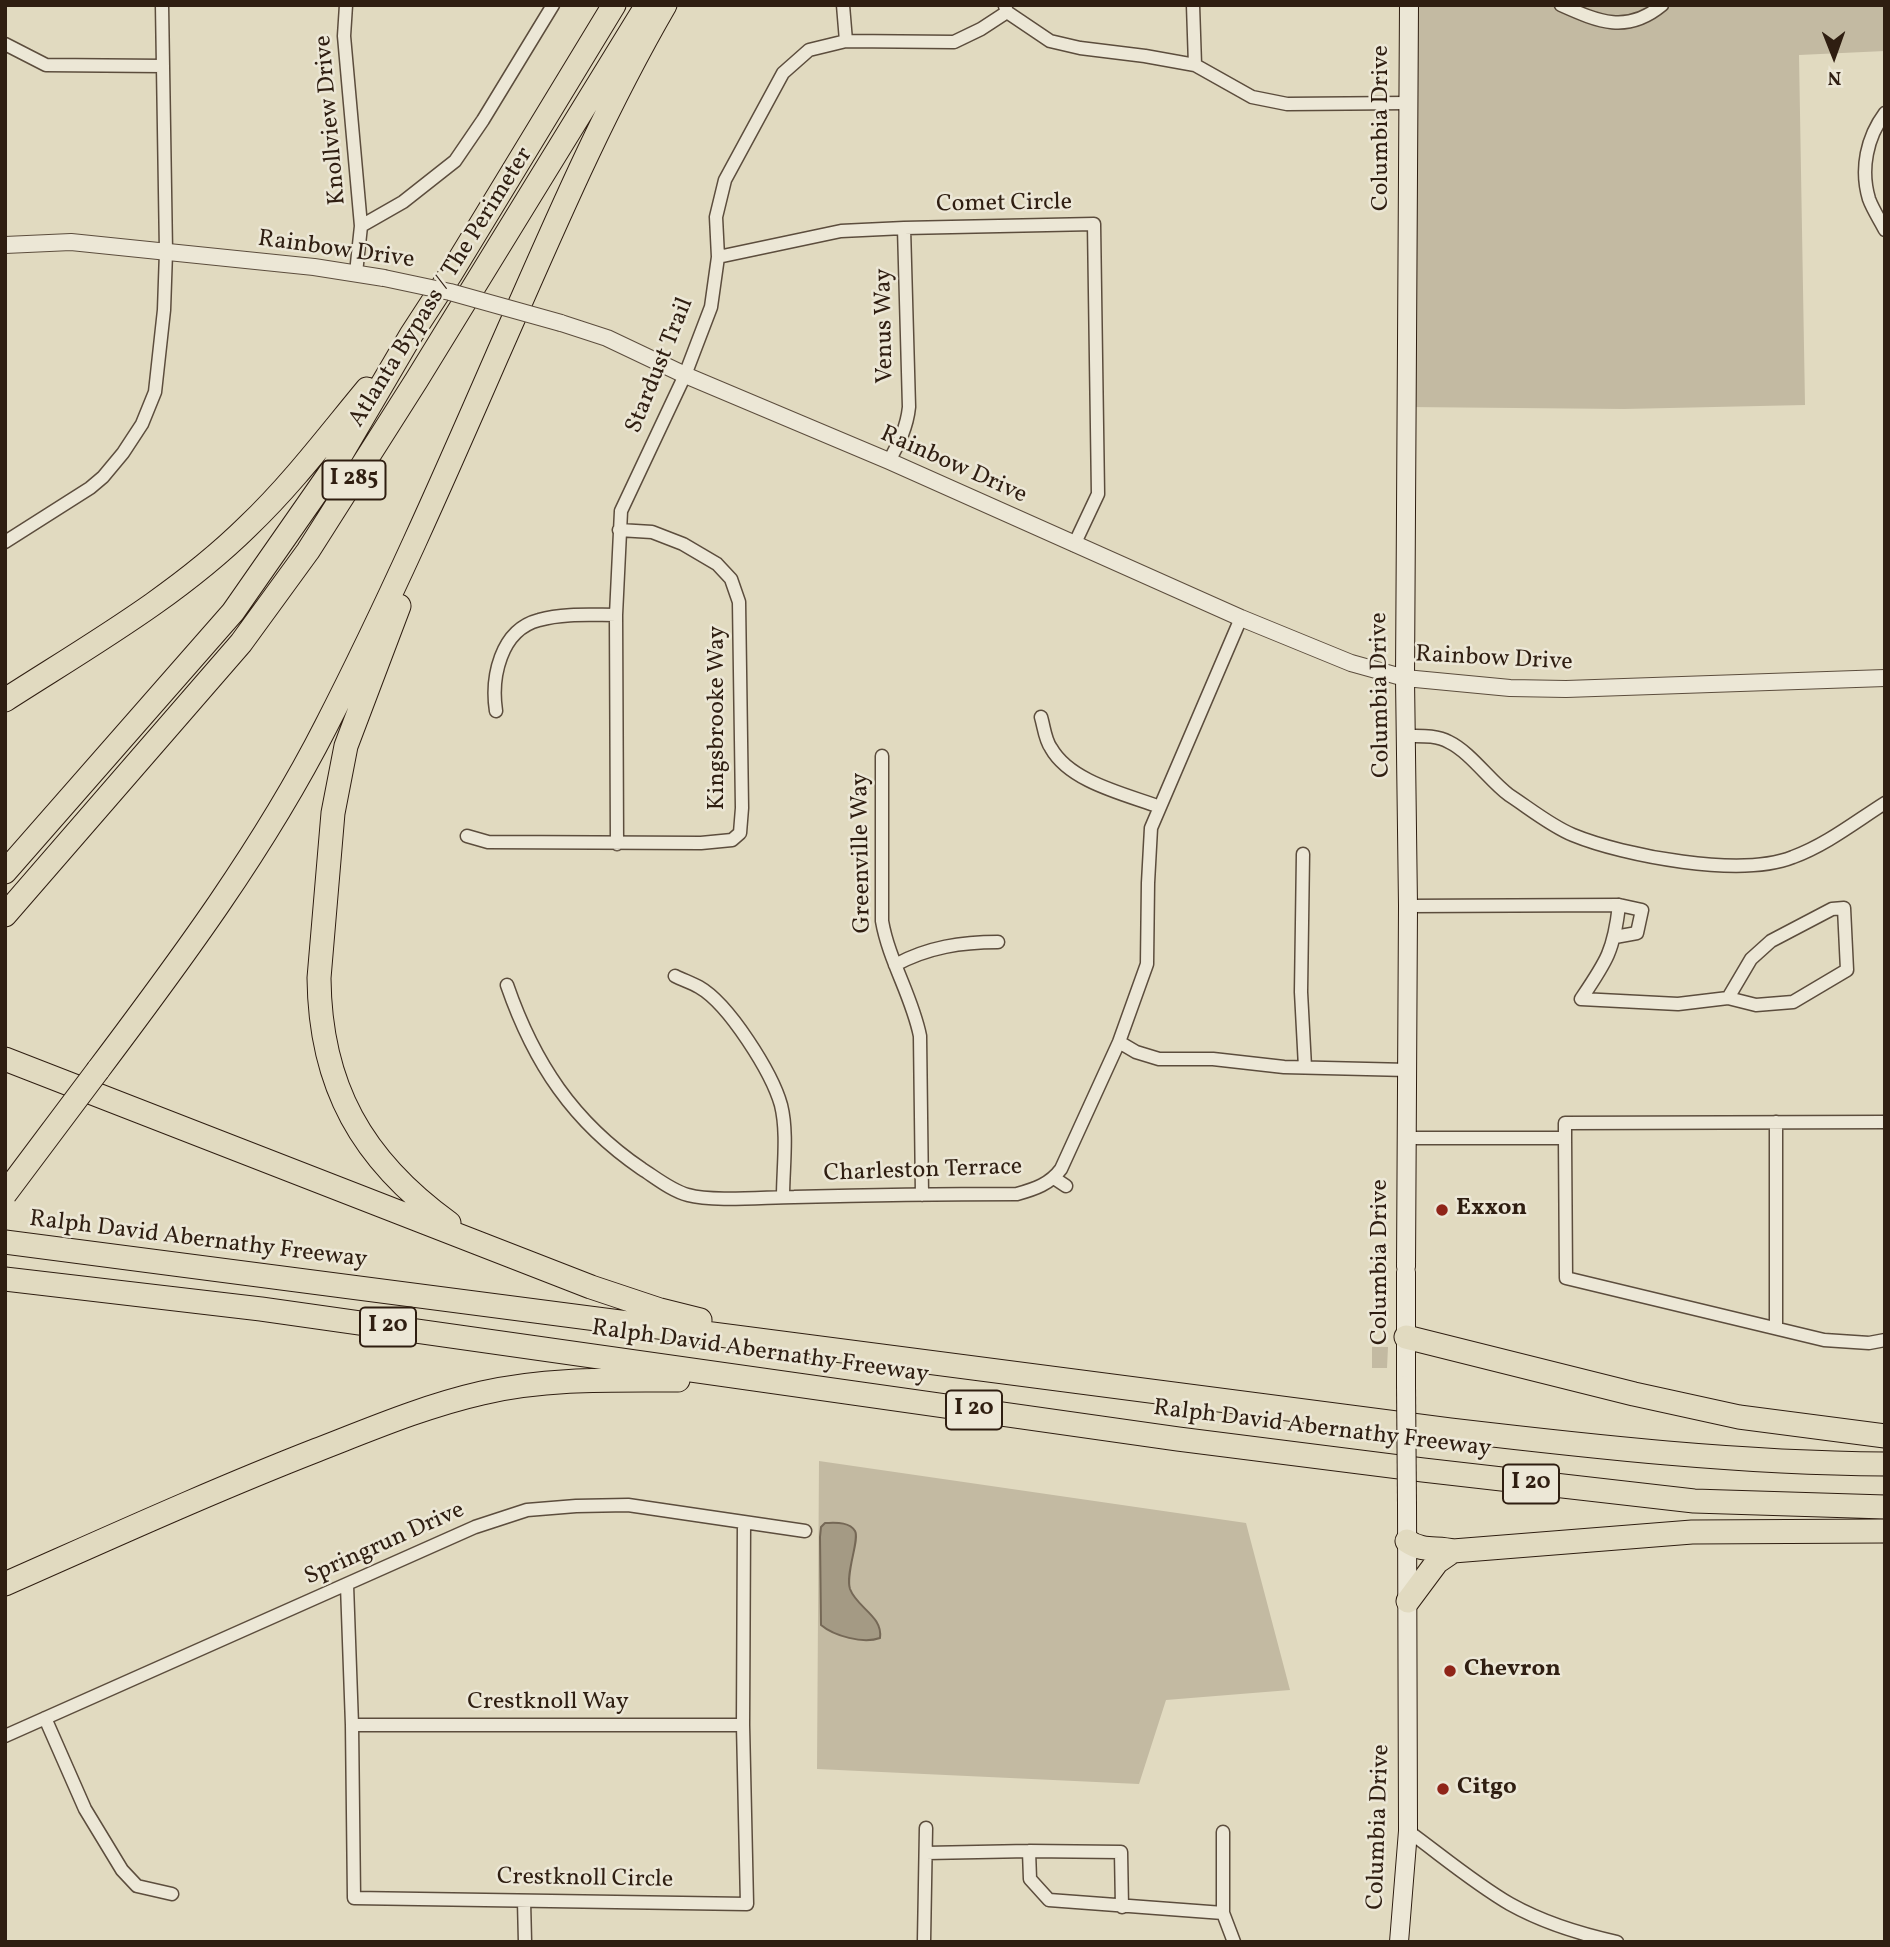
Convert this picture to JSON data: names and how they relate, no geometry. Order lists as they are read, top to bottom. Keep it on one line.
{"streets":{"highway":["Atlanta Bypass / The Perimeter","I 285","Ralph David Abernathy Freeway","I 20"],"main road":["Columbia Drive"],"street":["Knollview Drive","Comet Circle","Rainbow Drive","Venus Way","Stardust Trail","Kingsbrooke Way","Greenville Way","Charleston Terrace","Springrun Drive","Crestknoll Way","Crestknoll Circle"]},"crossings":[["Knollview Drive","Rainbow Drive"],["Columbia Drive","Rainbow Drive"],["Comet Circle","Rainbow Drive"],["Comet Circle","Venus Way"],["Comet Circle","Stardust Trail"],["Rainbow Drive","Venus Way"],["Rainbow Drive","Stardust Trail"],["Rainbow Drive","Charleston Terrace"],["Stardust Trail","Kingsbrooke Way"],["Greenville Way","Charleston Terrace"],["Springrun Drive","Crestknoll Circle"],["Crestknoll Way","Crestknoll Circle"]],"places":["Exxon","Chevron","Citgo"],"north":"bottom"}
